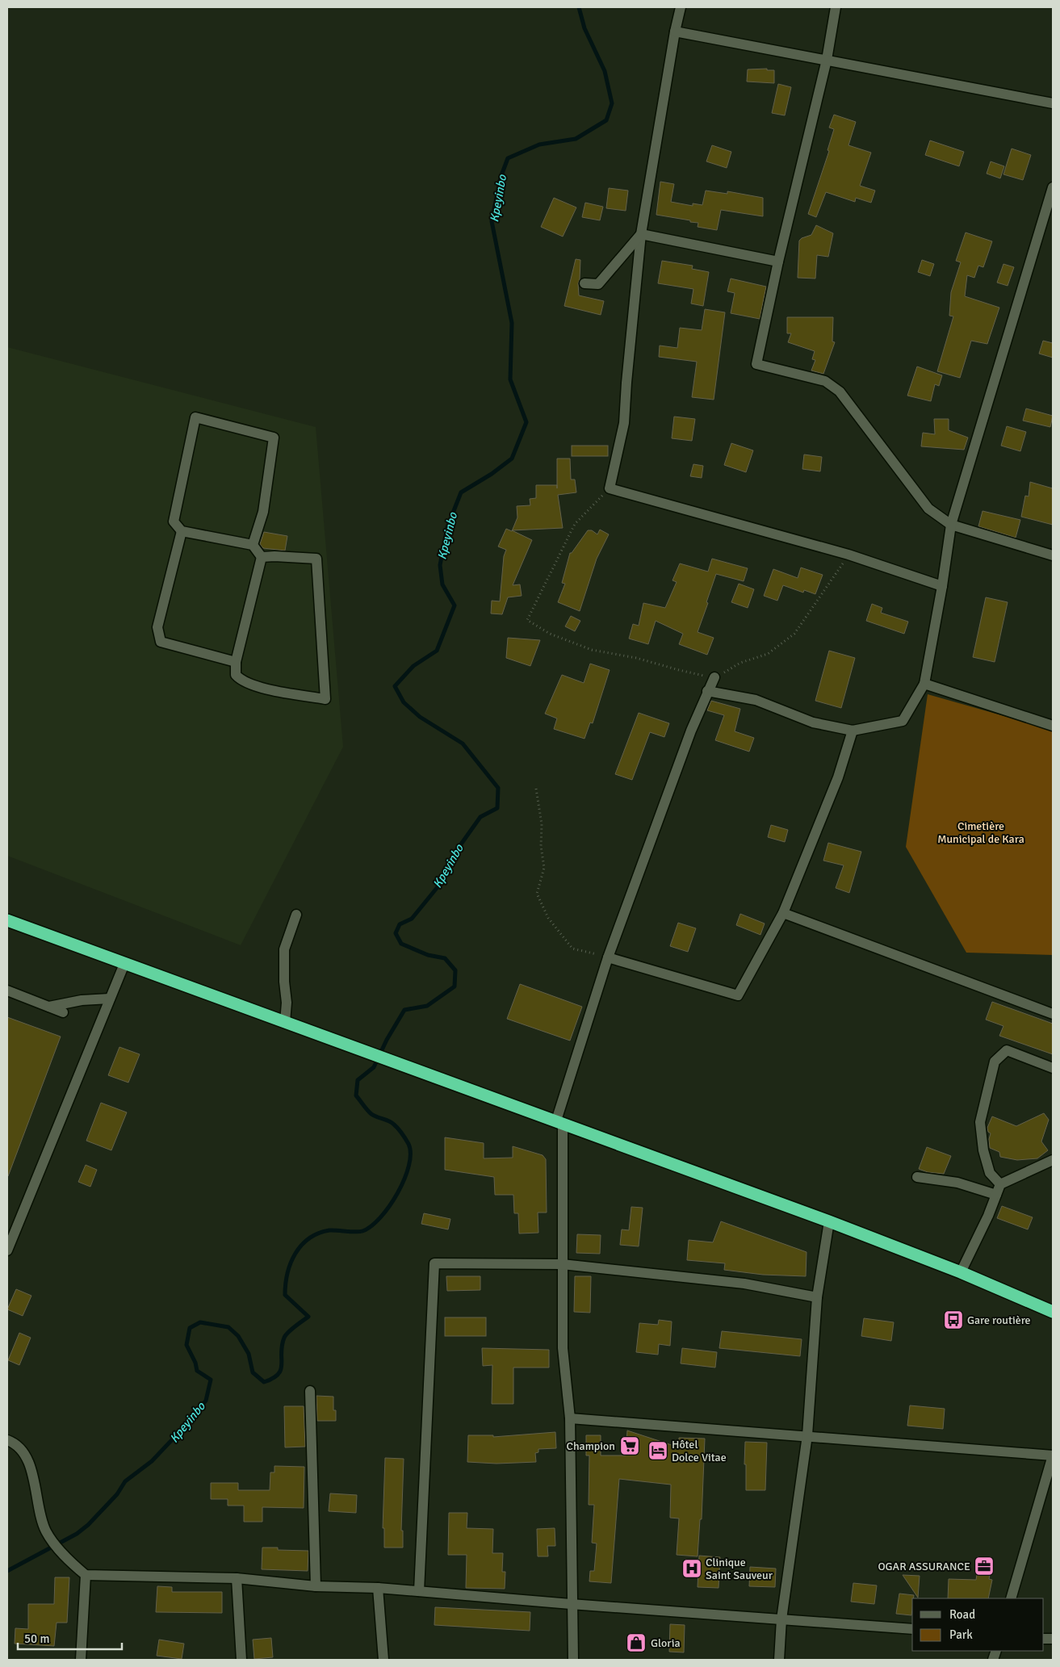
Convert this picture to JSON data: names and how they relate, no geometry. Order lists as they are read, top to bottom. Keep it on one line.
{"water":["Kpeyinbo"],"parks":["Cimetière Municipal de Kara"],"places":{"bus stop":["Gare routière"],"supermarket":["Champion"],"hotel":["Hôtel Dolce Vitae"],"office":["OGAR ASSURANCE"],"hospital":["Clinique Saint Sauveur"],"shop":["Gloria"]},"legend":["Road","Park"],"scale_bar":"50 m"}
